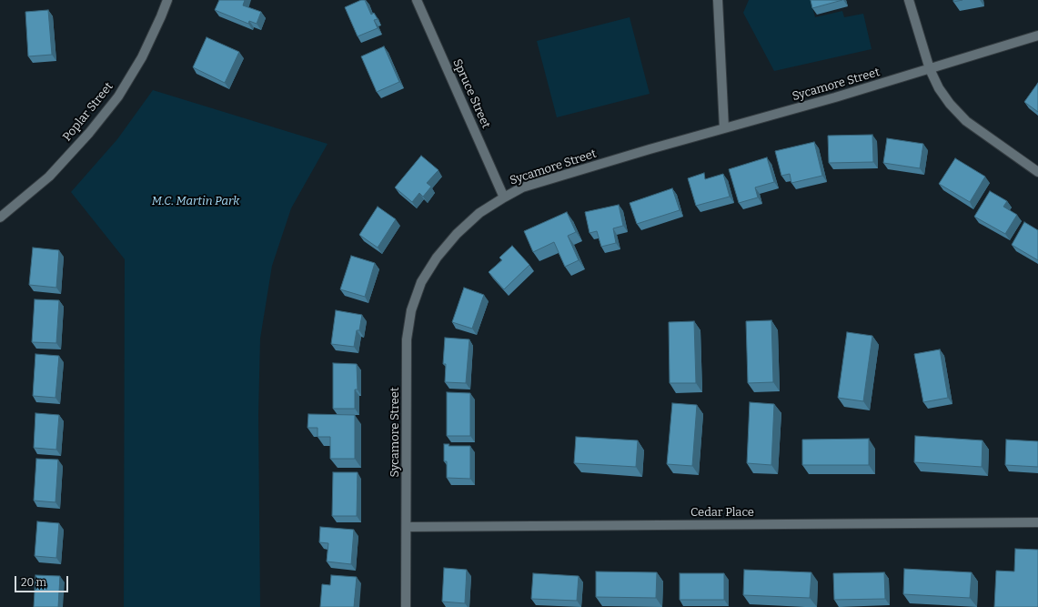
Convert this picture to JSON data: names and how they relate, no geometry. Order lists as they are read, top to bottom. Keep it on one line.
{"streets":{"street":["Sycamore Street","Spruce Street","Poplar Street","Cedar Place"]},"crossings":[["Sycamore Street","Spruce Street"],["Sycamore Street","Cedar Place"]],"parks":["M.C. Martin Park"],"scale_bar":"20 m"}
